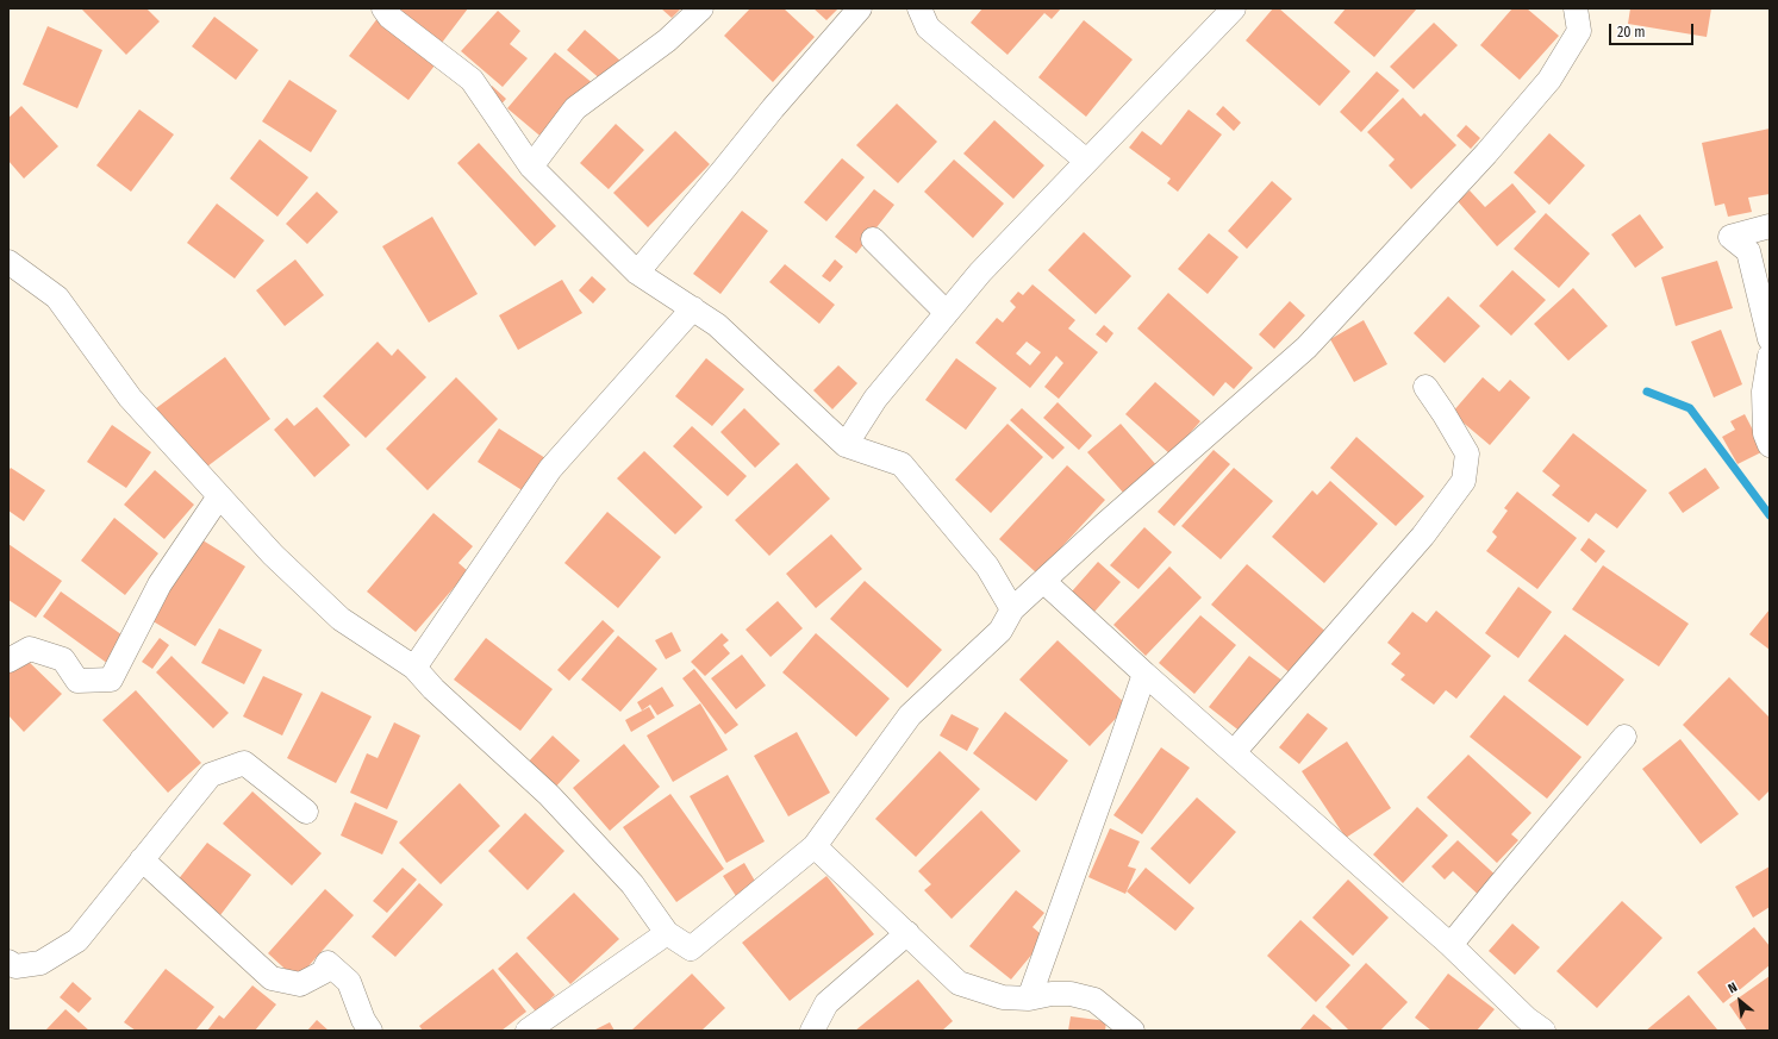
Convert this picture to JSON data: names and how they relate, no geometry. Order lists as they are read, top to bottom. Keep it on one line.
{"scale_bar":"20 m","north":"top left"}
